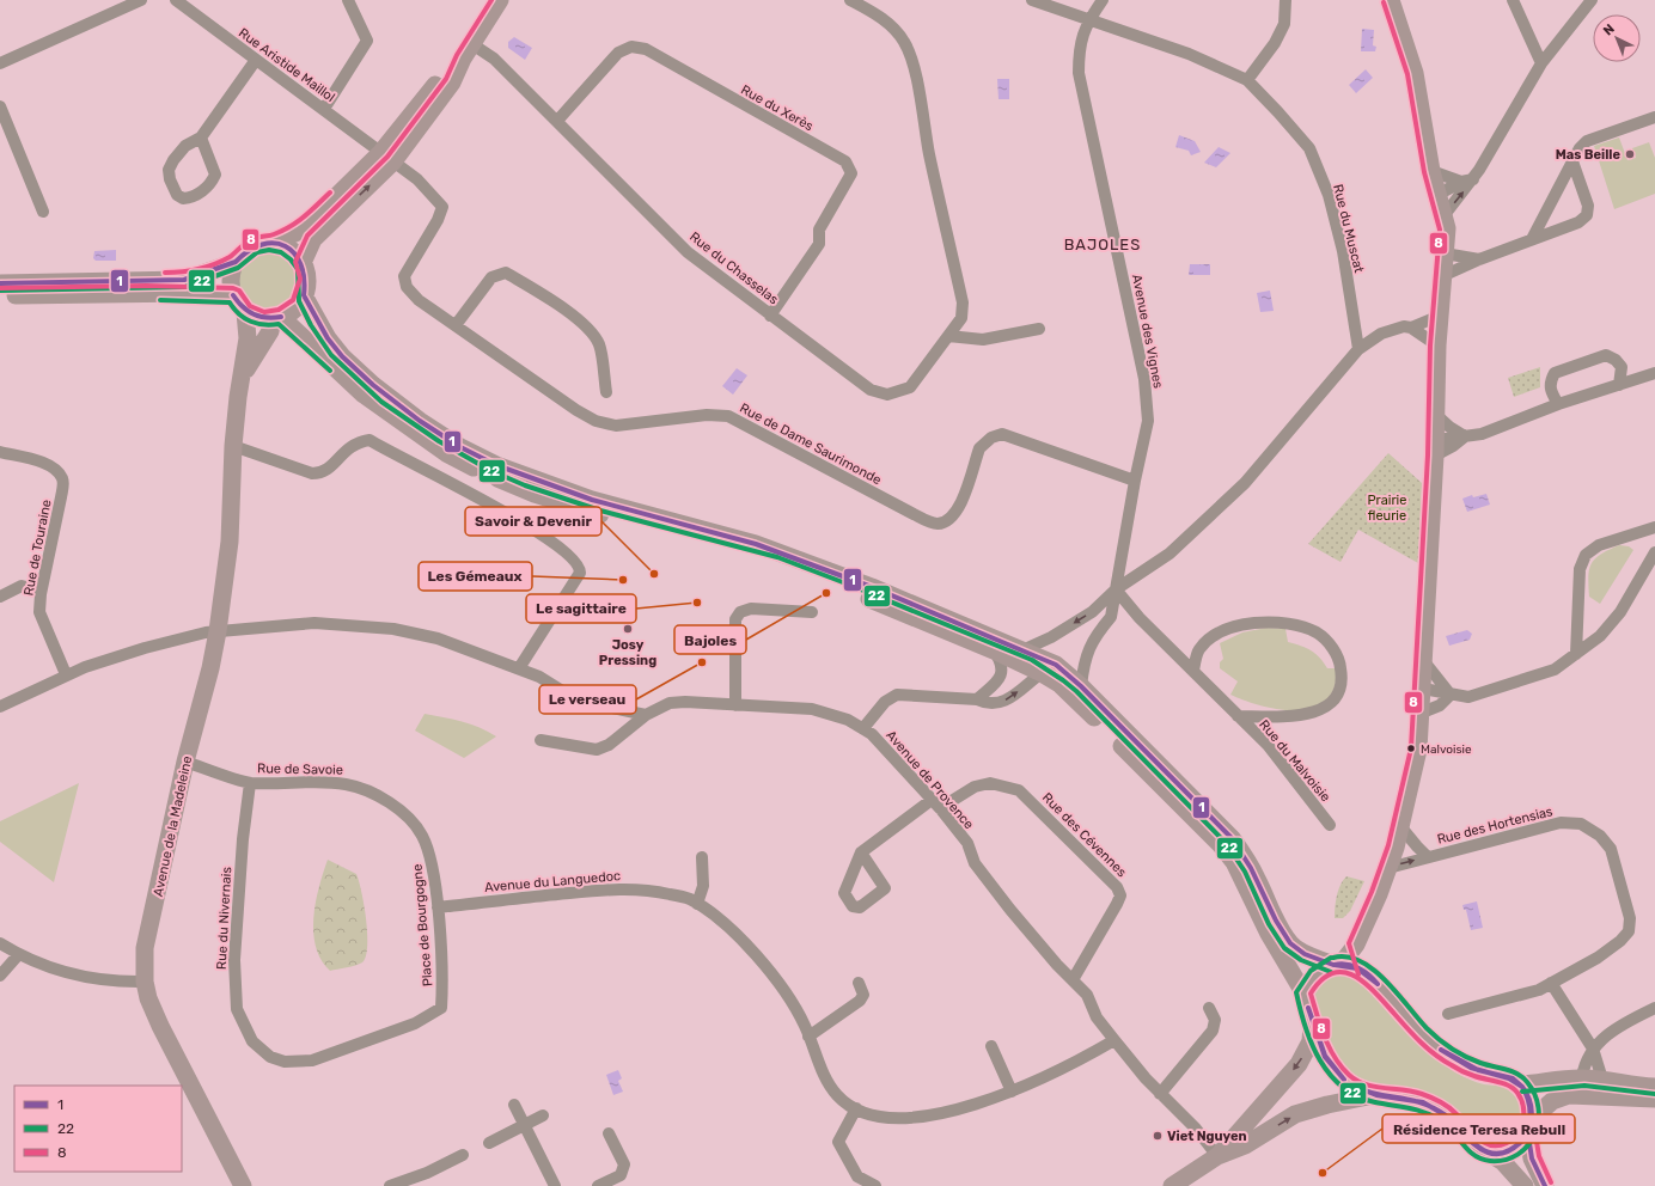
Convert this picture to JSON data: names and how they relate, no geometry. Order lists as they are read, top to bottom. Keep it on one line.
{"streets":{"main road":["Avenue de la Madeleine"],"street":["Rue Aristide Maillol","Rue du Xerès","Rue du Muscat","Rue du Chasselas","Avenue des Vignes","Rue de Dame Saurimonde","Rue de Touraine","Rue du Malvoisie","Rue de Savoie","Avenue de Provence","Rue des Hortensias","Rue des Cévennes","Avenue du Languedoc","Rue du Nivernais","Place de Bourgogne"]},"crossings":[["Rue Aristide Maillol","Rue de Dame Saurimonde"],["Rue du Xerès","Rue du Chasselas"],["Rue du Muscat","Avenue des Vignes"],["Avenue des Vignes","Rue de Dame Saurimonde"],["Avenue des Vignes","Rue du Malvoisie"],["Rue de Savoie","Avenue de la Madeleine"],["Rue de Savoie","Rue du Nivernais"],["Rue de Savoie","Place de Bourgogne"],["Avenue de Provence","Rue des Cévennes"],["Avenue de Provence","Avenue du Languedoc"],["Avenue du Languedoc","Place de Bourgogne"],["Rue du Nivernais","Place de Bourgogne"]],"districts":["BAJOLES"],"parks":["Prairie fleurie"],"places":["Mas Beille","Savoir & Devenir","Les Gémeaux","Bajoles","Le sagittaire","Josy Pressing","Le verseau","Malvoisie","Viet Nguyen","Résidence Teresa Rebull"],"lines":["transit line 8","transit line 1","transit line 22"],"legend":["1","22","8"],"north":"top left"}
